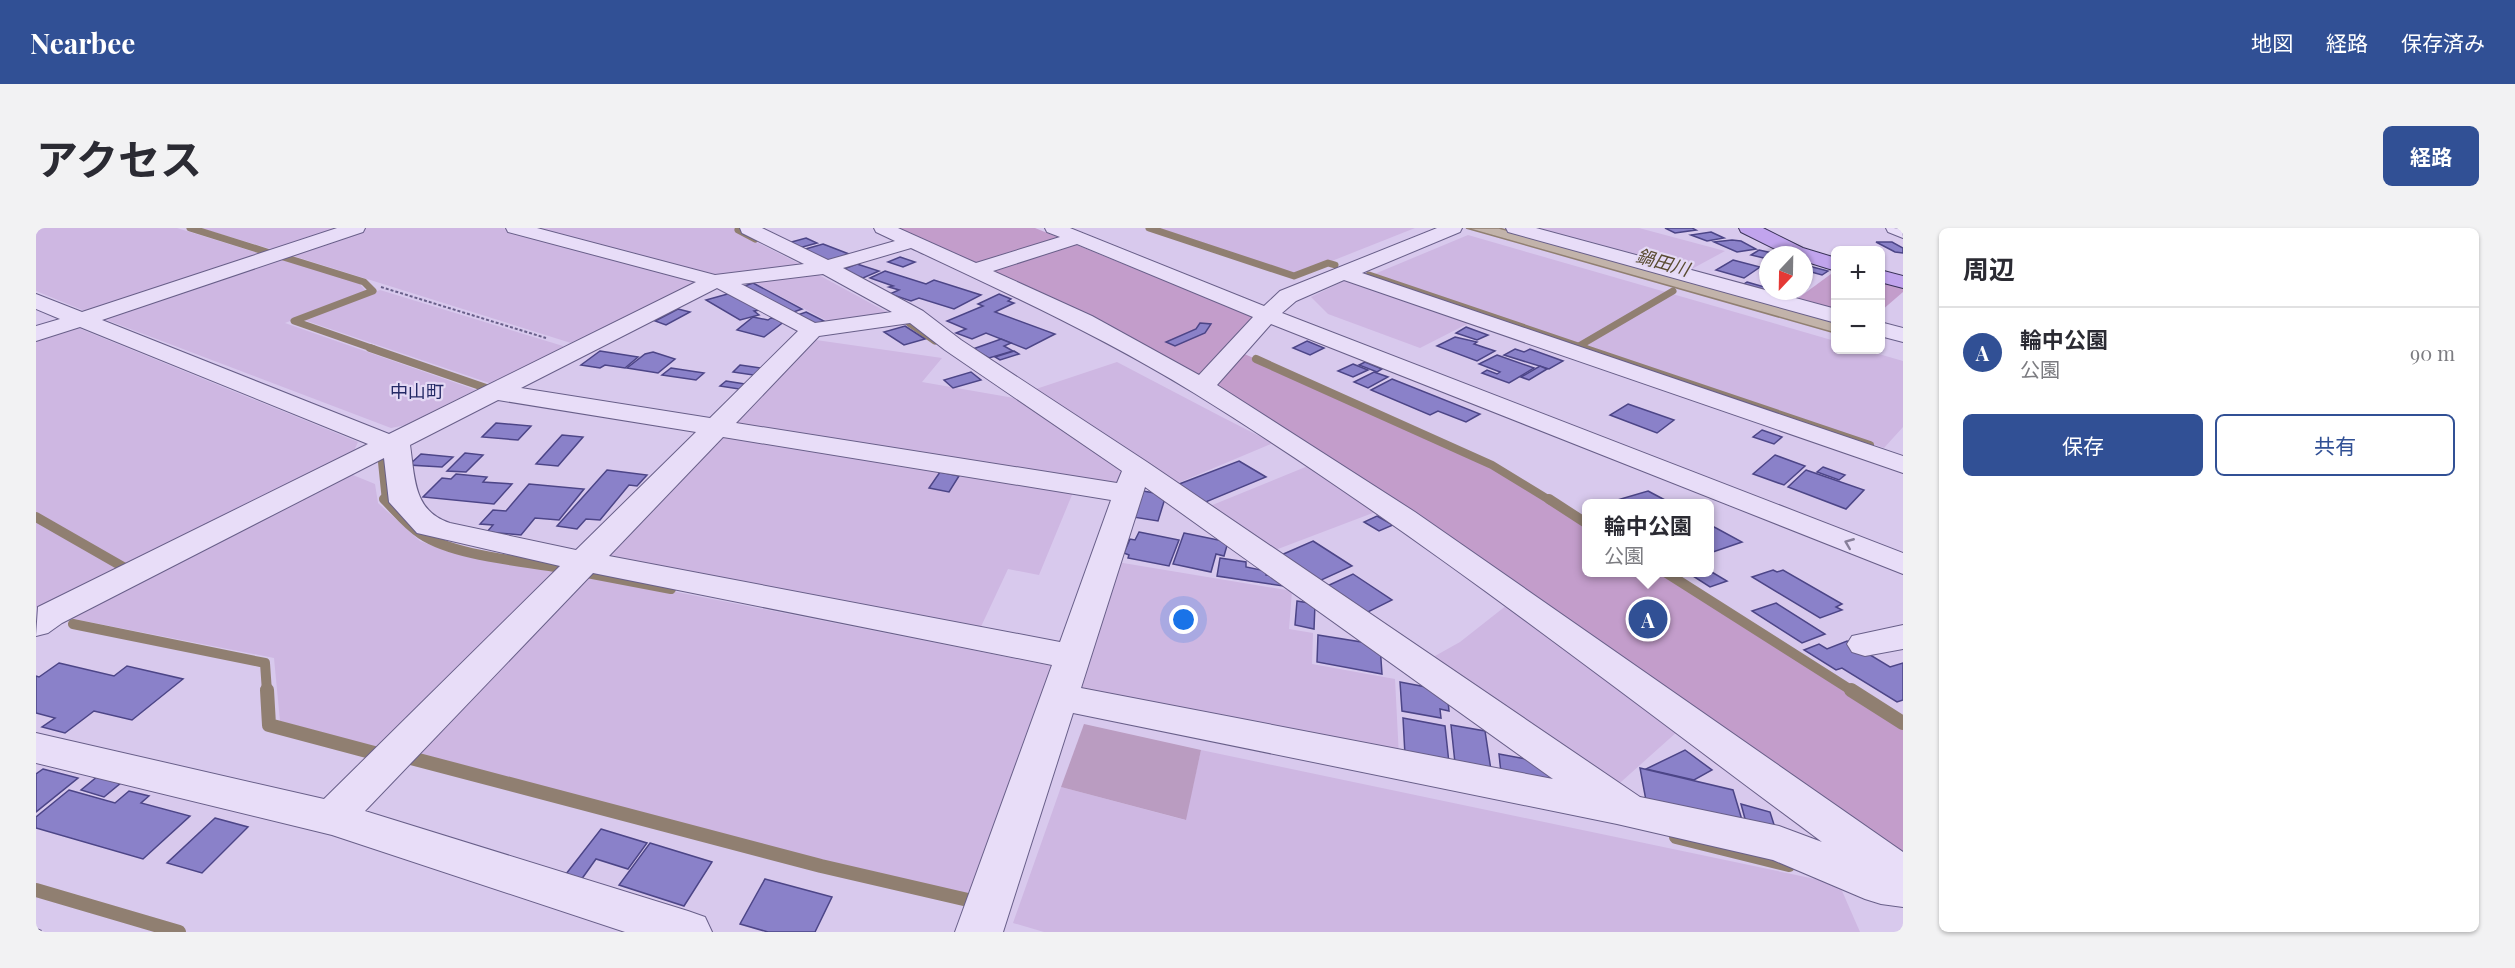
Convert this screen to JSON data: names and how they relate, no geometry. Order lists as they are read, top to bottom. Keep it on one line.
{"districts":["中山町"],"water":["鍋田川"],"north":"bottom","page":{"header":"Nearbee","nav":["地図","経路","保存済み"],"title":"アクセス","buttons":["経路",["保存","共有"]],"heading":"周辺","map_buttons":["+","−"],"list":[{"mark":"A","name":"輪中公園","note":"公園","value":"90 m"}],"popup":["輪中公園","公園"],"pins":"A"}}
